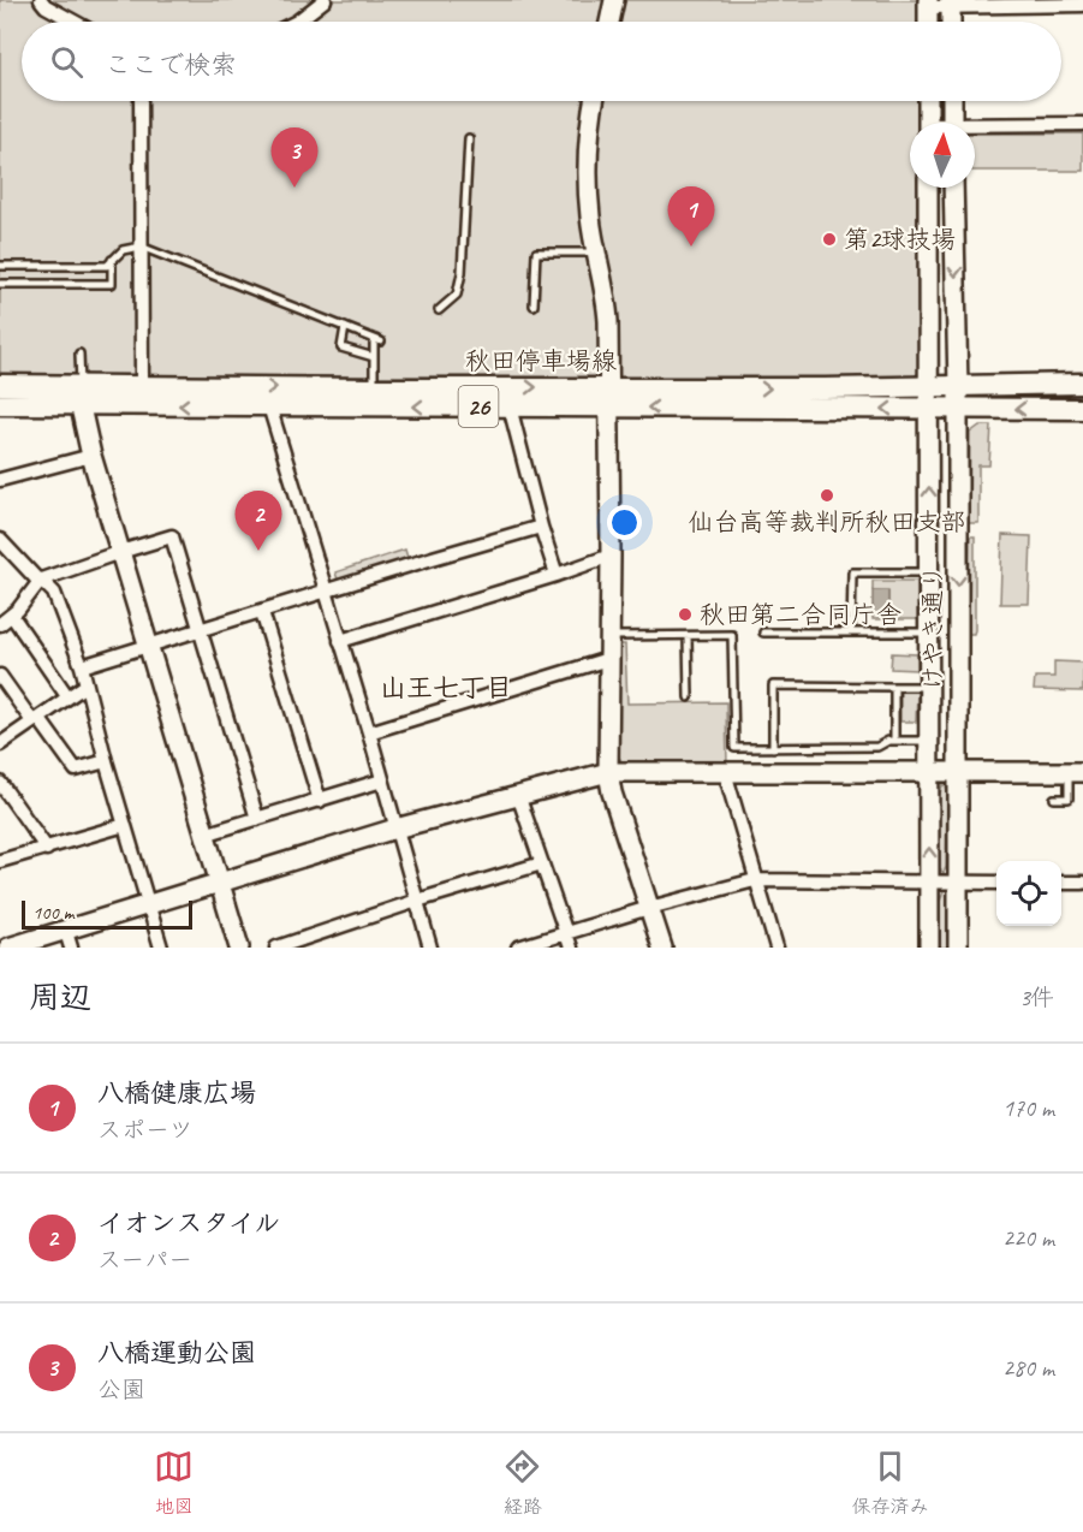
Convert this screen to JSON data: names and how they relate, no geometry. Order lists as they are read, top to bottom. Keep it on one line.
{"streets":{"main road":["秋田停車場線","26"],"street":["けやき通り"]},"crossings":[["秋田停車場線","けやき通り"]],"districts":["山王七丁目"],"places":["第2球技場","仙台高等裁判所秋田支部","秋田第二合同庁舎"],"scale_bar":"100 m","north":"top","page":{"search":"ここで検索","pins":["3","1","2"],"scale":"100 m","heading":["周辺","3件"],"list":[{"mark":"1","name":"八橋健康広場","note":"スポーツ","value":"170 m"},{"mark":"2","name":"イオンスタイル","note":"スーパー","value":"220 m"},{"mark":"3","name":"八橋運動公園","note":"公園","value":"280 m"}],"nav":["地図","経路","保存済み"]}}
